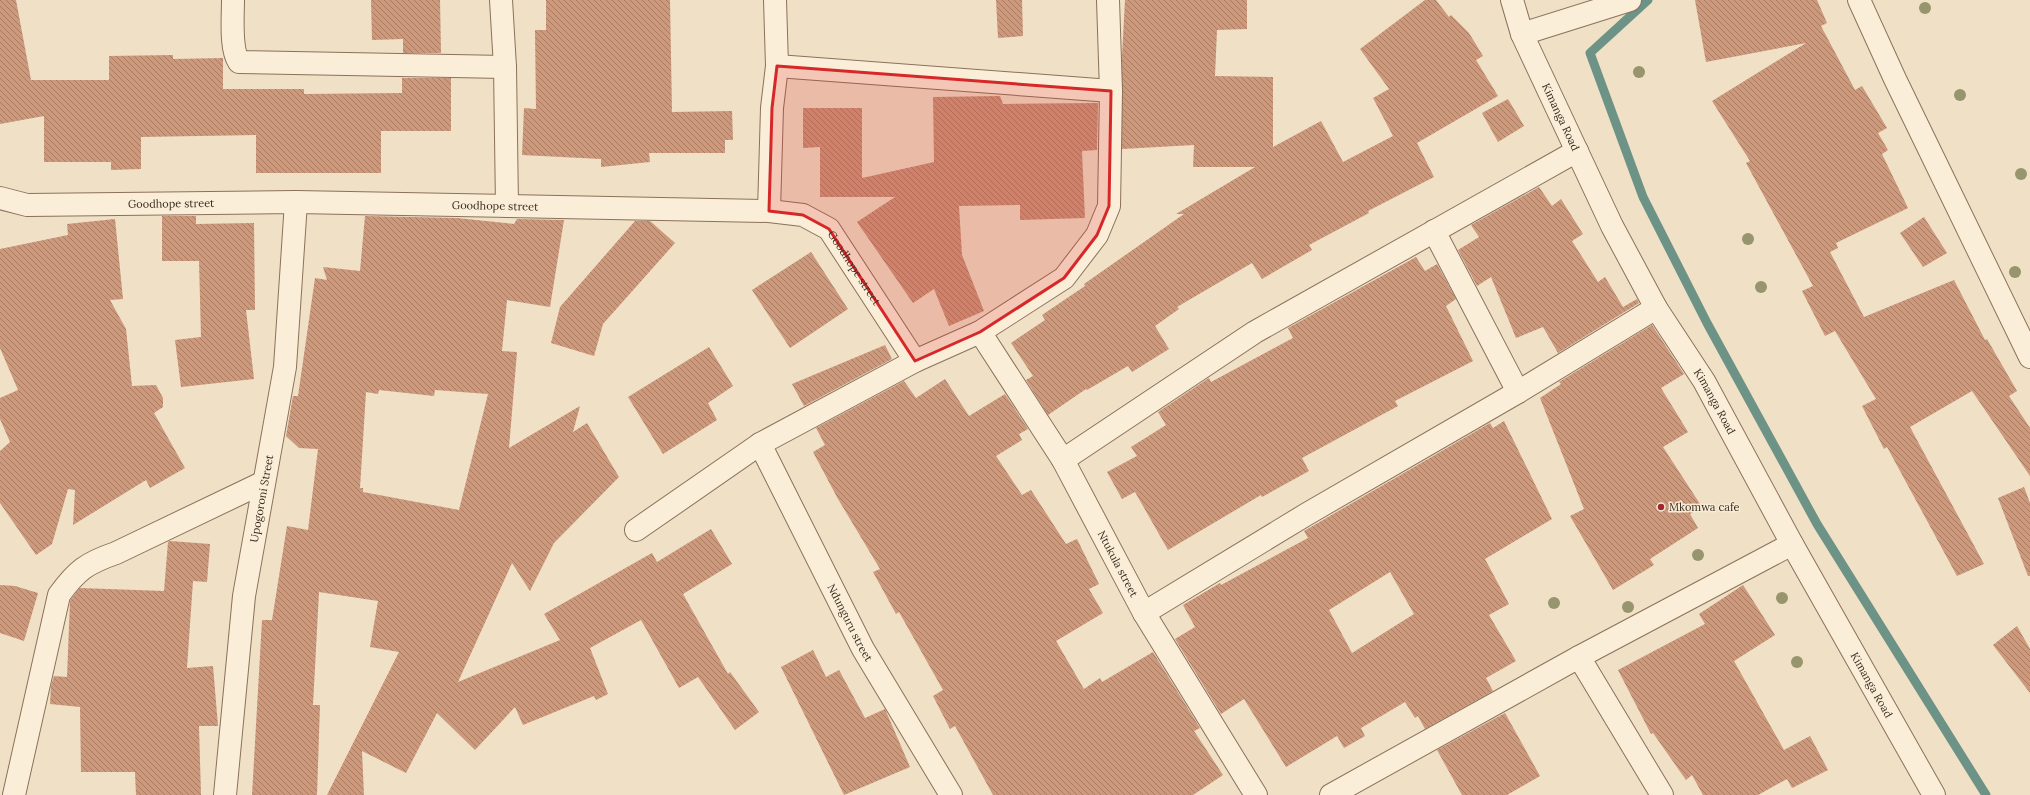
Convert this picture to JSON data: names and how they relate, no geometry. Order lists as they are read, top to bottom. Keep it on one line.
{"streets":{"street":["Kimanga Road","Goodhope street","Upogoroni Street","Ntukula street","Ndunguru street"]},"crossings":[["Goodhope street","Upogoroni Street"]],"places":["Mkomwa cafe"]}
